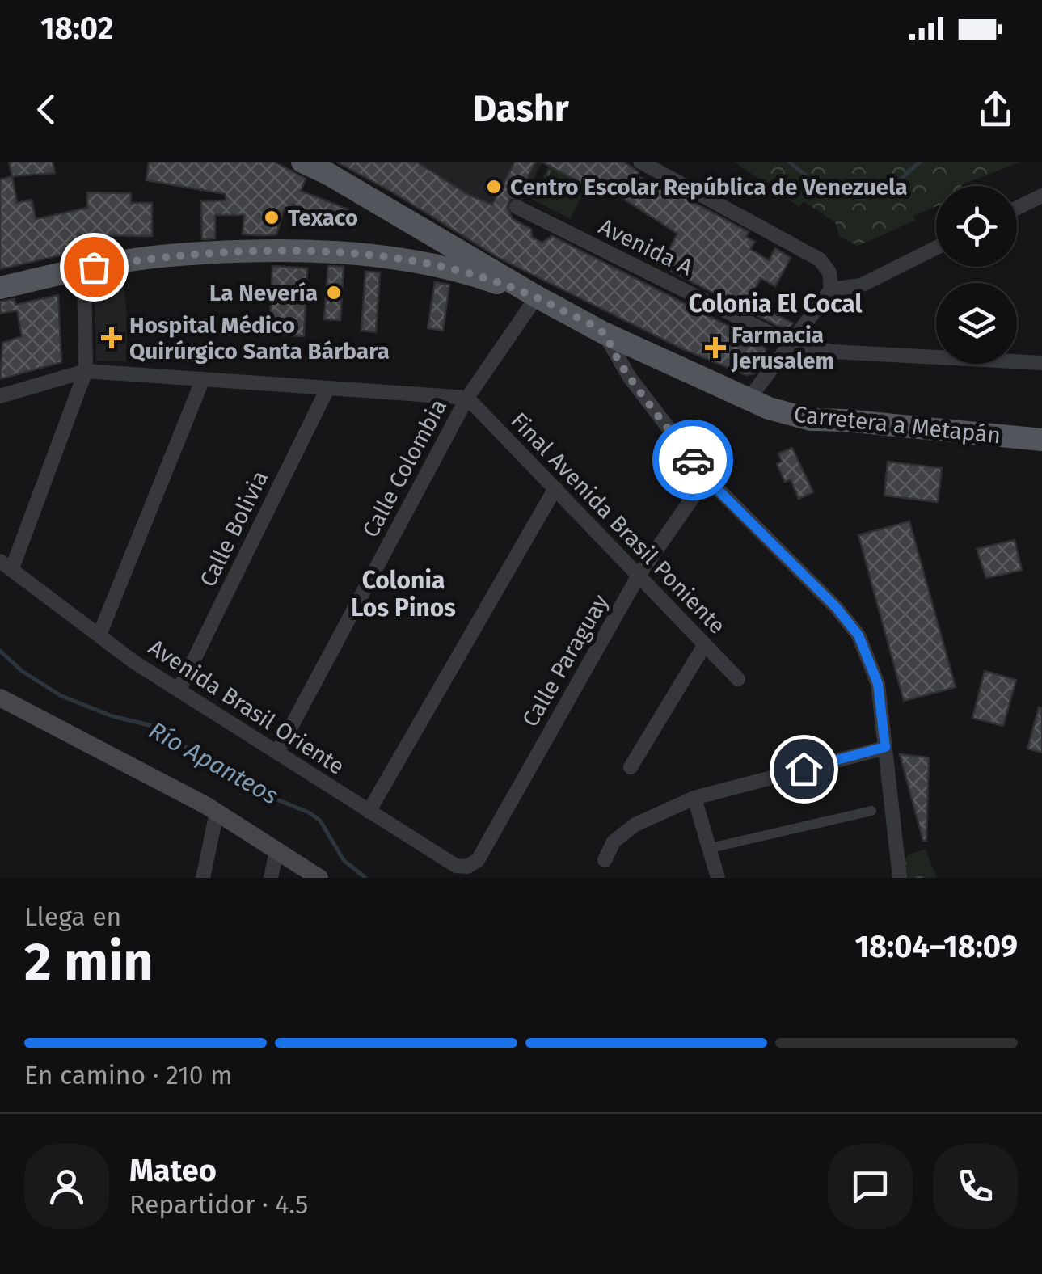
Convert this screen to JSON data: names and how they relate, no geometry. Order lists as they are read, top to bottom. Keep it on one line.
{"streets":{"main road":["Carretera a Metapán"],"street":["Avenida A","Calle Colombia","Final Avenida Brasil Poniente","Calle Bolivia","Calle Paraguay","Avenida Brasil Oriente"]},"crossings":[["Carretera a Metapán","Calle Colombia"],["Calle Colombia","Final Avenida Brasil Poniente"],["Calle Colombia","Avenida Brasil Oriente"],["Final Avenida Brasil Poniente","Calle Paraguay"],["Calle Bolivia","Avenida Brasil Oriente"],["Calle Paraguay","Avenida Brasil Oriente"]],"districts":["Colonia El Cocal","Colonia Los Pinos"],"water":["Río Apanteos"],"places":{"other":["Centro Escolar República de Venezuela","Texaco","La Nevería"],"health":["Hospital Médico Quirúrgico Santa Bárbara","Farmacia Jerusalem"]},"page":{"status":"18:02","header":"Dashr","heading":["2 min","Llega en","18:04–18:09"],"panel":["Mateo","Repartidor · 4.5"],"bar":"En camino · 210 m"}}
